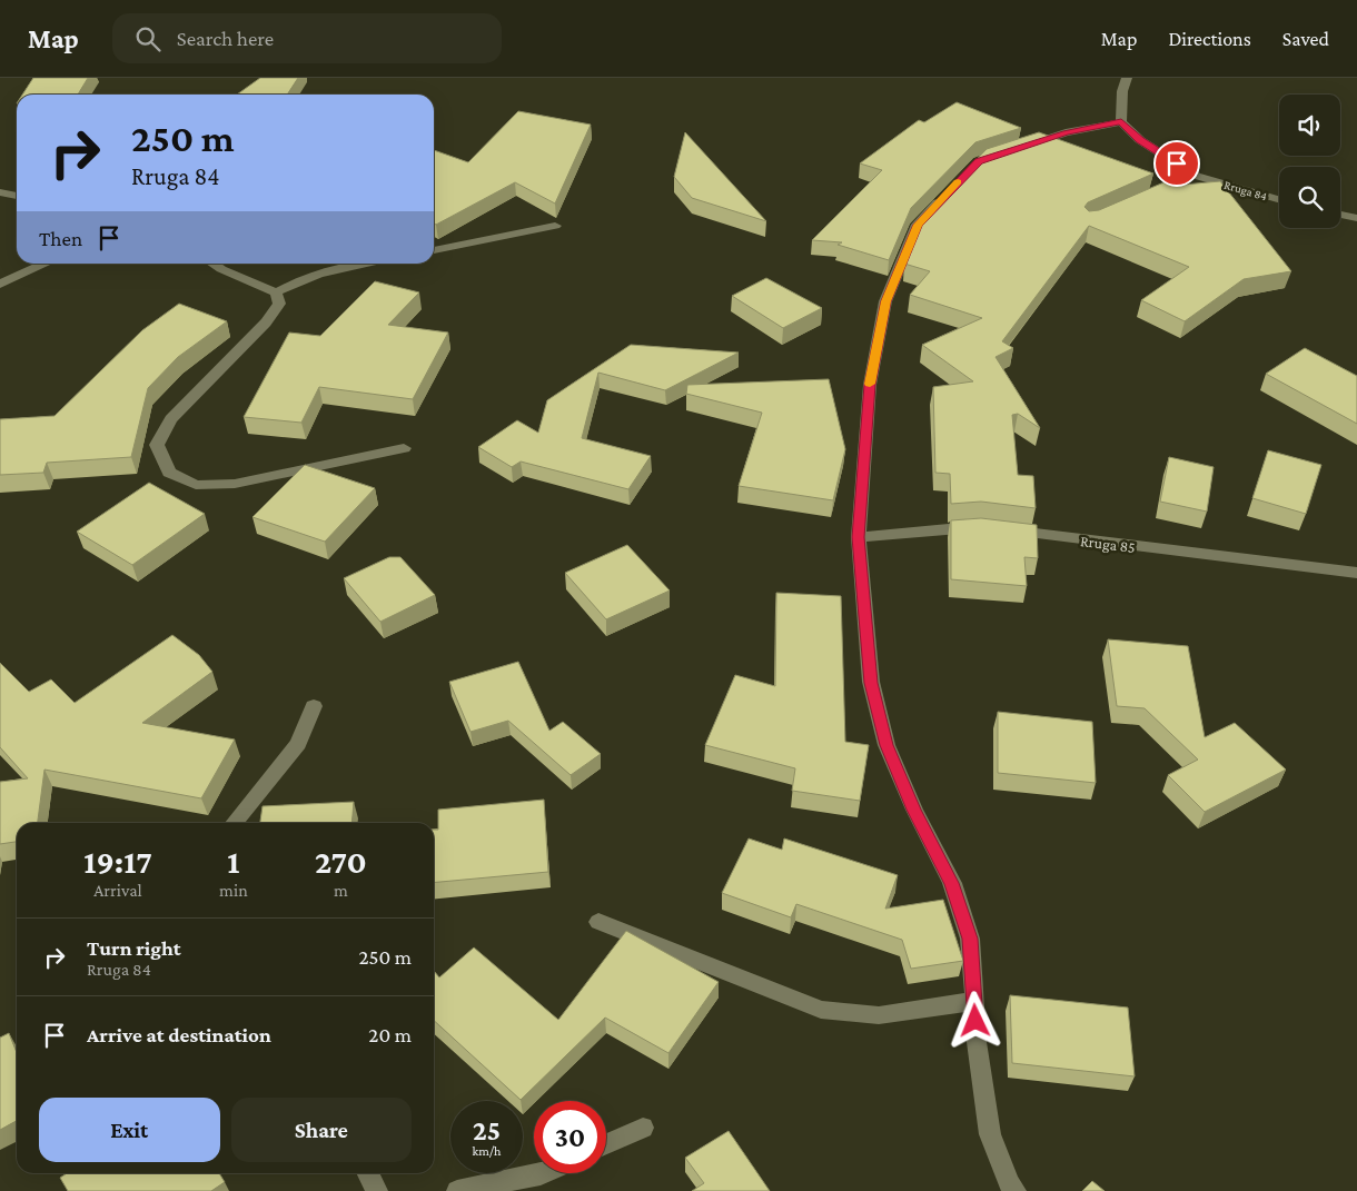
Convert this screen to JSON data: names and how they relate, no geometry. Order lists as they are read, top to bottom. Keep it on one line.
{"streets":{"street":["Rruga 84","Rruga 85"]},"page":{"header":"Map","search":"Search here","nav":["Map","Directions","Saved"],"turn":["250 m","Rruga 84"],"then":"Then","eta":["19:17","Arrival","1","min","270","m"],"list":[{"name":"Turn right","note":"Rruga 84","value":"250 m"},{"name":"Arrive at destination","value":"20 m"}],"buttons":["Exit","Share"],"speed":"25 km/h","limit":"30"}}
